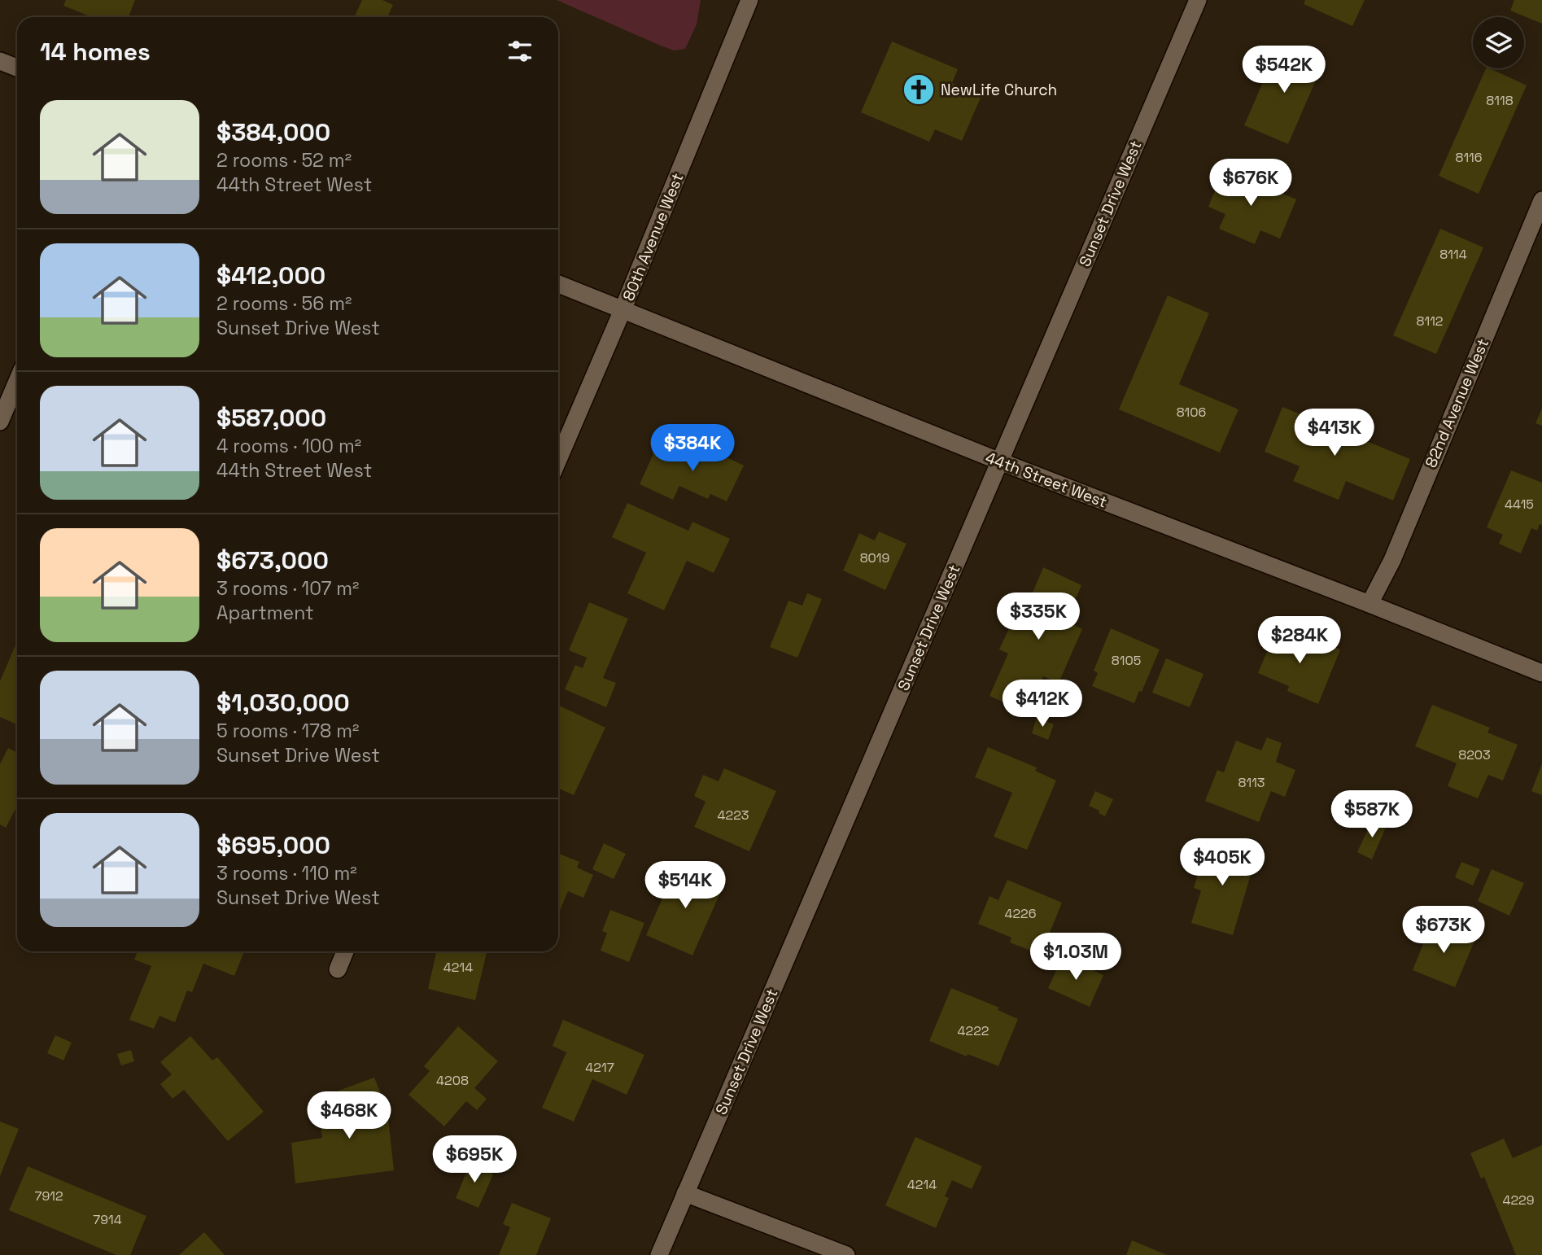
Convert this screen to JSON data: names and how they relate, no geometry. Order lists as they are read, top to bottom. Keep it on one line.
{"streets":{"street":["Sunset Drive West","80th Avenue West","82nd Avenue West","44th Street West"]},"crossings":[["Sunset Drive West","44th Street West"],["80th Avenue West","44th Street West"],["82nd Avenue West","44th Street West"]],"places":{"church":["NewLife Church"]},"house_numbers":["8118","8116","8114","8112","8106","4415","8019","8105","8203","8113","4223","4226","4214","4222","4217","4208","4214","7912","4229","7914"],"page":{"heading":"14 homes","price":["$542K","$676K","$413K","$384K","$335K","$284K","$412K","$587K","$405K","$514K","$673K","$1.03M","$468K","$695K"],"list":[{"name":"$384,000","note":"2 rooms · 52 m² · 44th Street West"},{"name":"$412,000","note":"2 rooms · 56 m² · Sunset Drive West"},{"name":"$587,000","note":"4 rooms · 100 m² · 44th Street West"},{"name":"$673,000","note":"3 rooms · 107 m² · Apartment"},{"name":"$1,030,000","note":"5 rooms · 178 m² · Sunset Drive West"},{"name":"$695,000","note":"3 rooms · 110 m² · Sunset Drive West"}]}}
